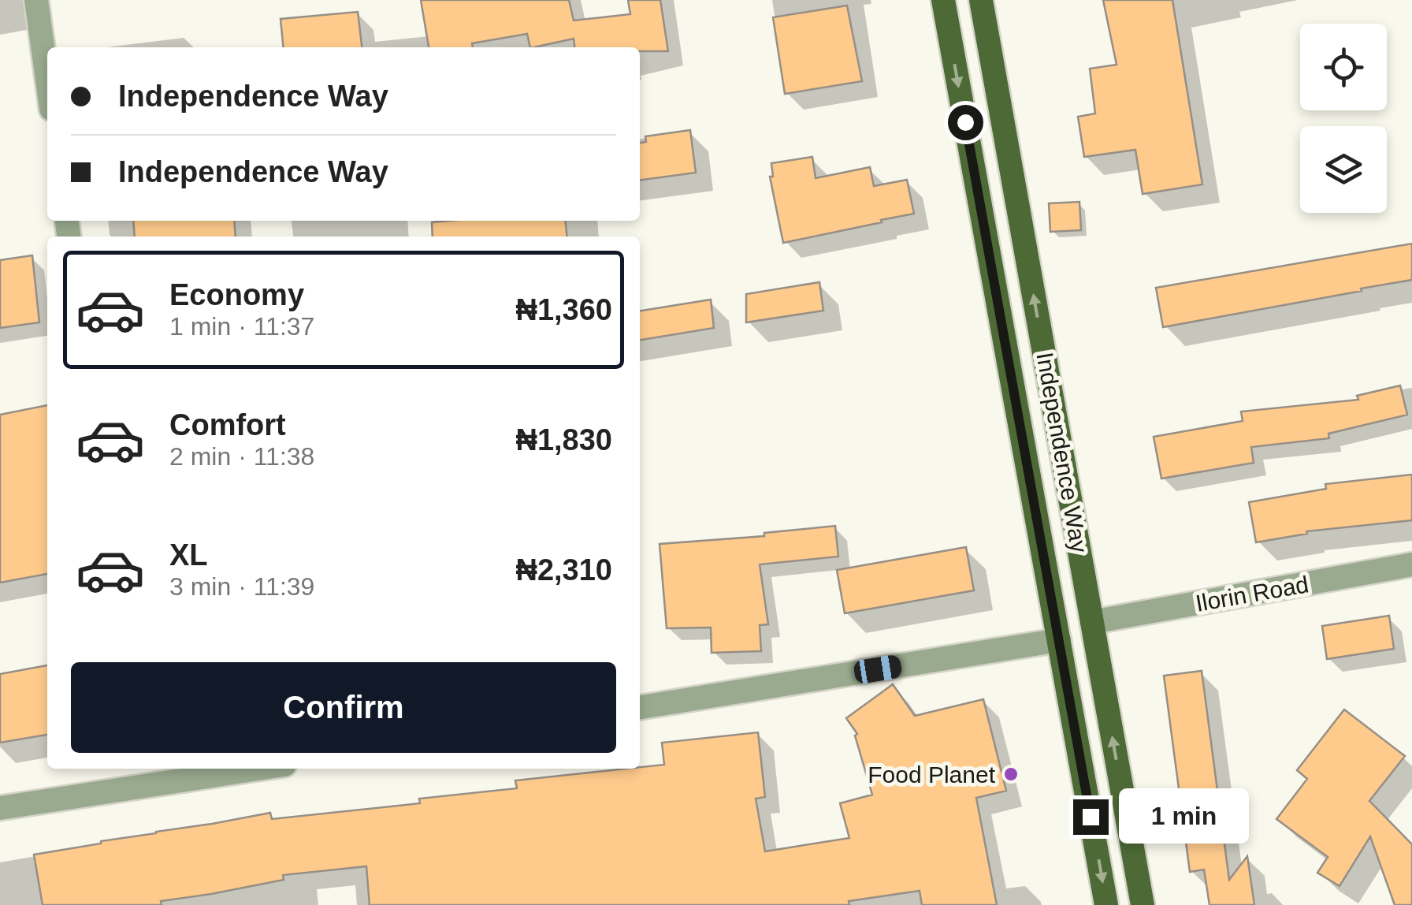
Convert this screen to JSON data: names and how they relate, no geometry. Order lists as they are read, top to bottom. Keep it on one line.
{"streets":{"main road":["Independence Way"],"street":["Ilorin Road"]},"crossings":[["Independence Way","Ilorin Road"]],"places":["Food Planet"],"page":{"banner":["Independence Way","Independence Way"],"list":[{"name":"Economy","note":"1 min · 11:37","value":"₦1,360"},{"name":"Comfort","note":"2 min · 11:38","value":"₦1,830"},{"name":"XL","note":"3 min · 11:39","value":"₦2,310"}],"buttons":"Confirm","bubble":"1 min"}}
